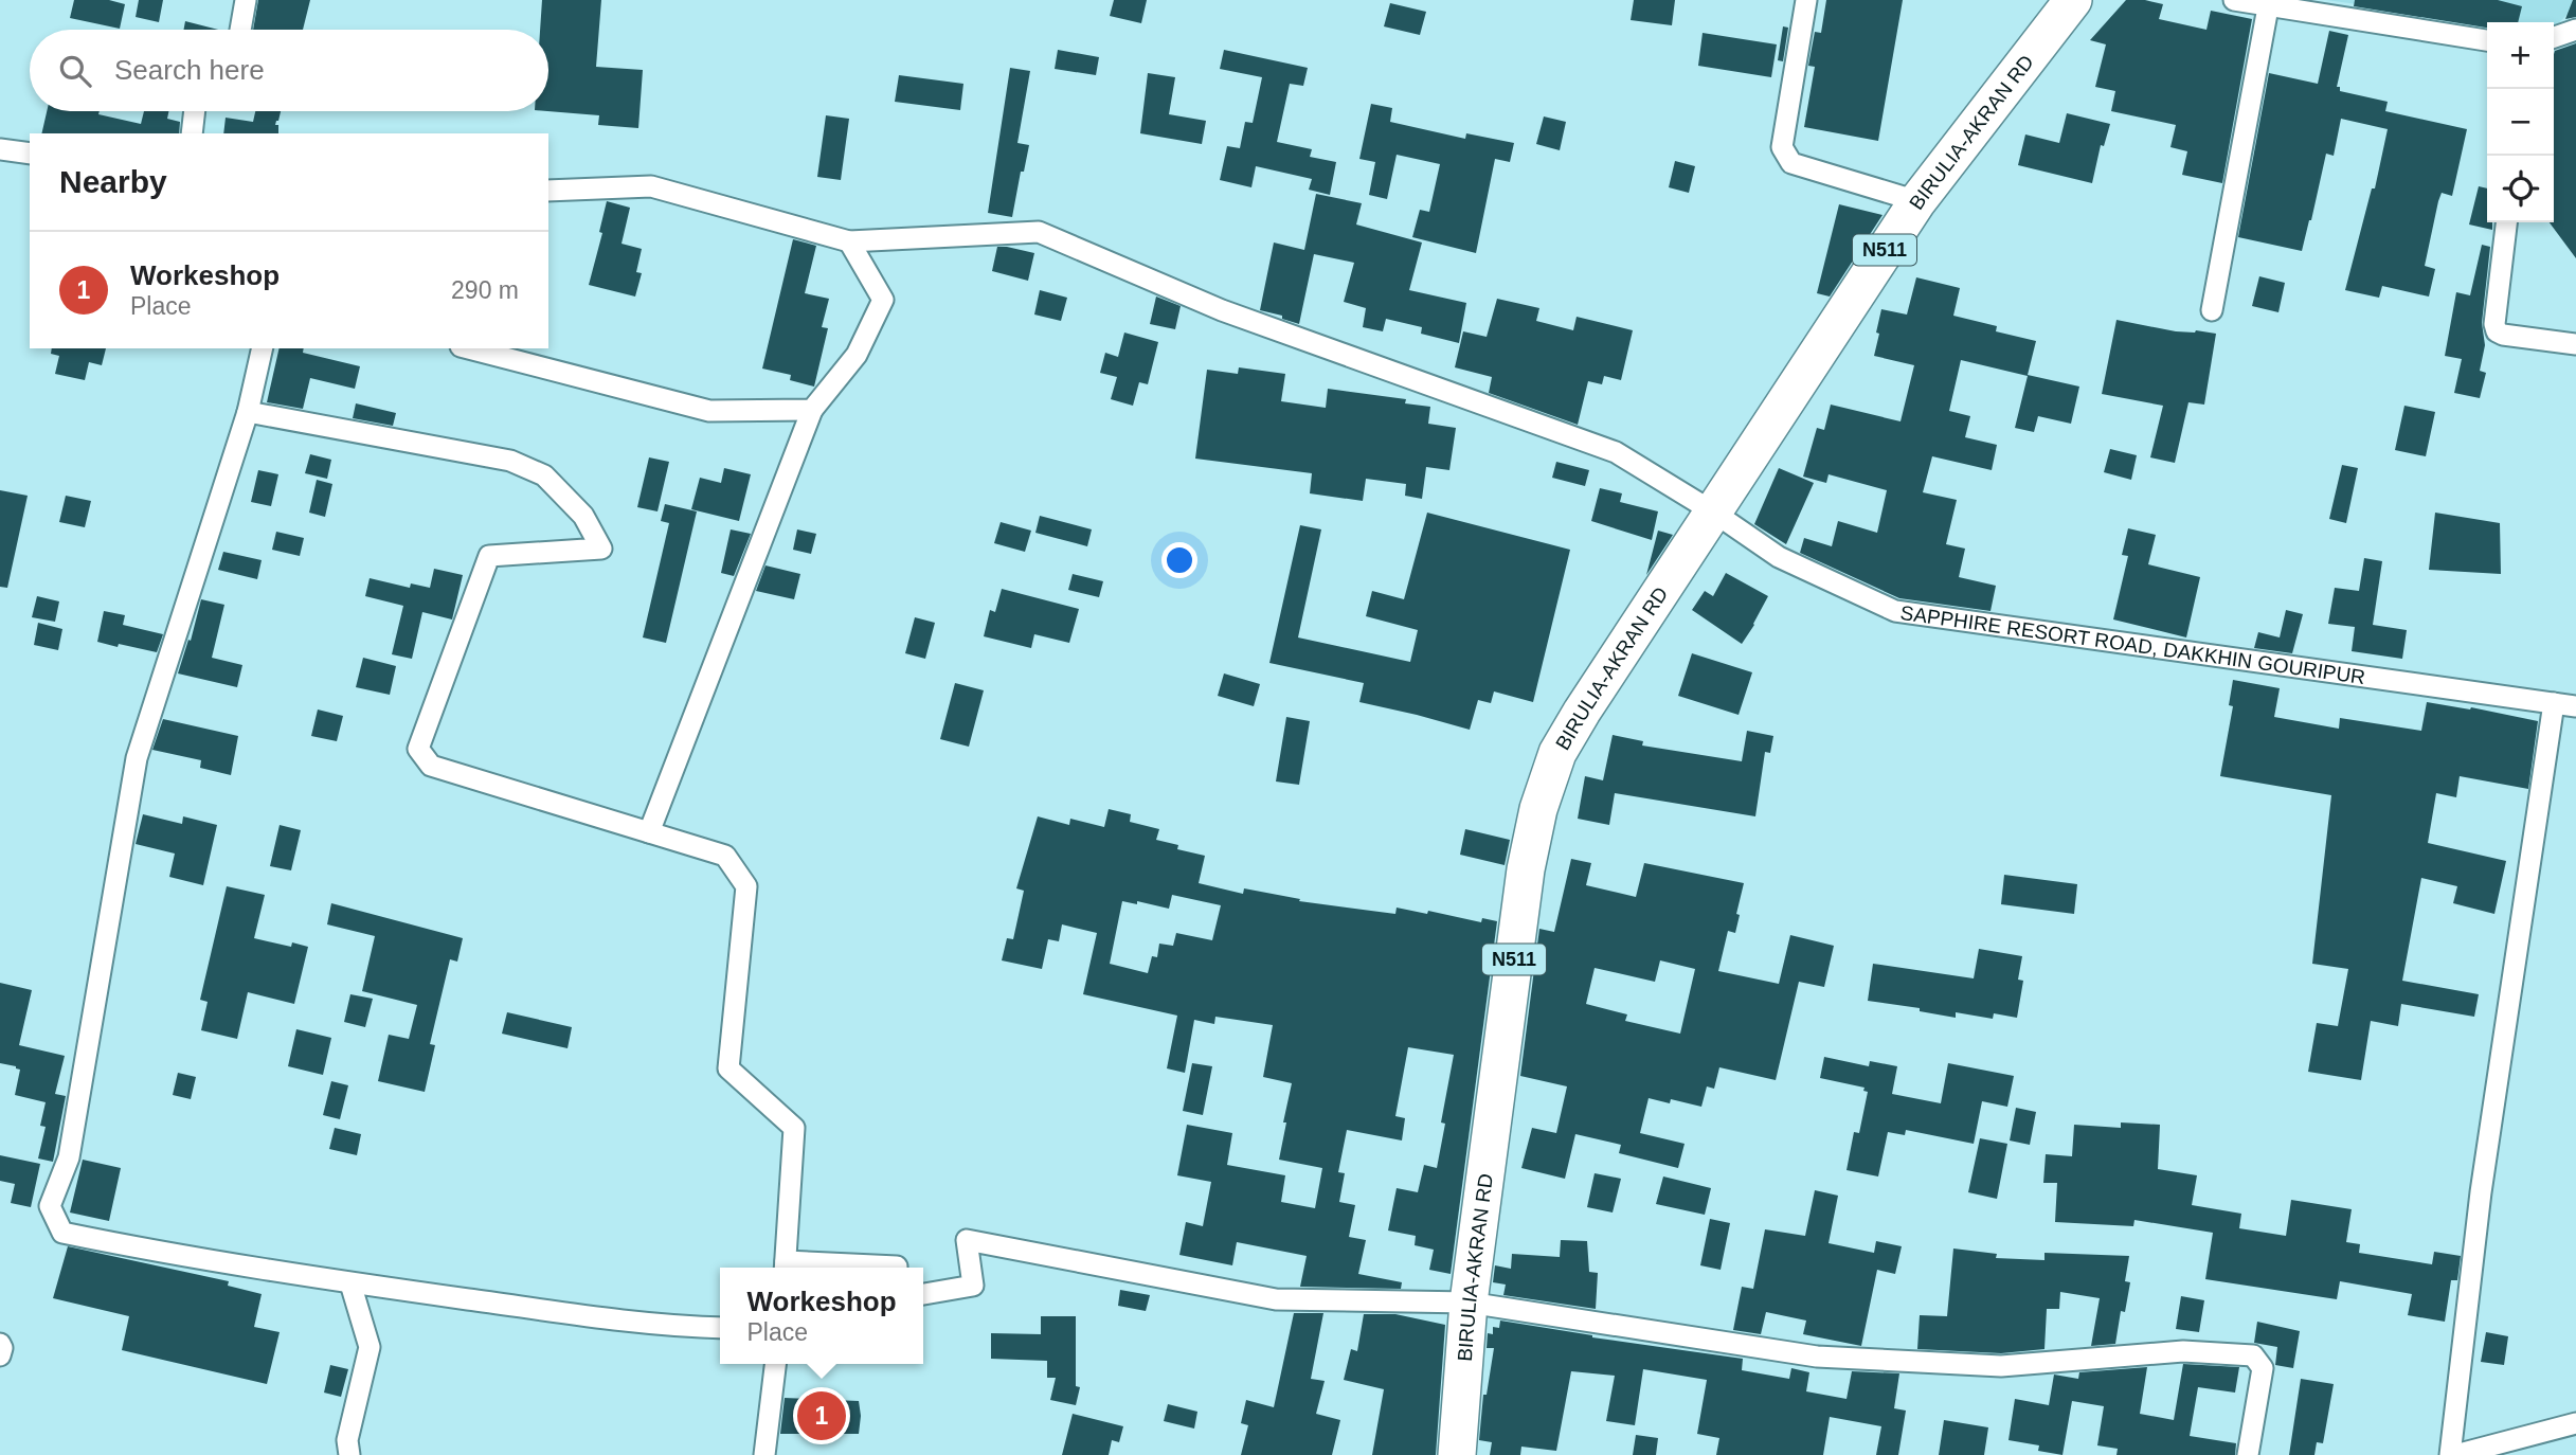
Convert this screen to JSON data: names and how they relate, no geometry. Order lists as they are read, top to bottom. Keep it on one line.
{"streets":{"highway":["BIRULIA-AKRAN RD","N511"],"street":["SAPPHIRE RESORT ROAD, DAKKHIN GOURIPUR"]},"crossings":[["BIRULIA-AKRAN RD","SAPPHIRE RESORT ROAD, DAKKHIN GOURIPUR"]],"page":{"map_buttons":["+","−"],"search":"Search here","heading":"Nearby","list":[{"mark":"1","name":"Workeshop","note":"Place","value":"290 m"}],"popup":["Workeshop","Place"],"pins":"1"}}
